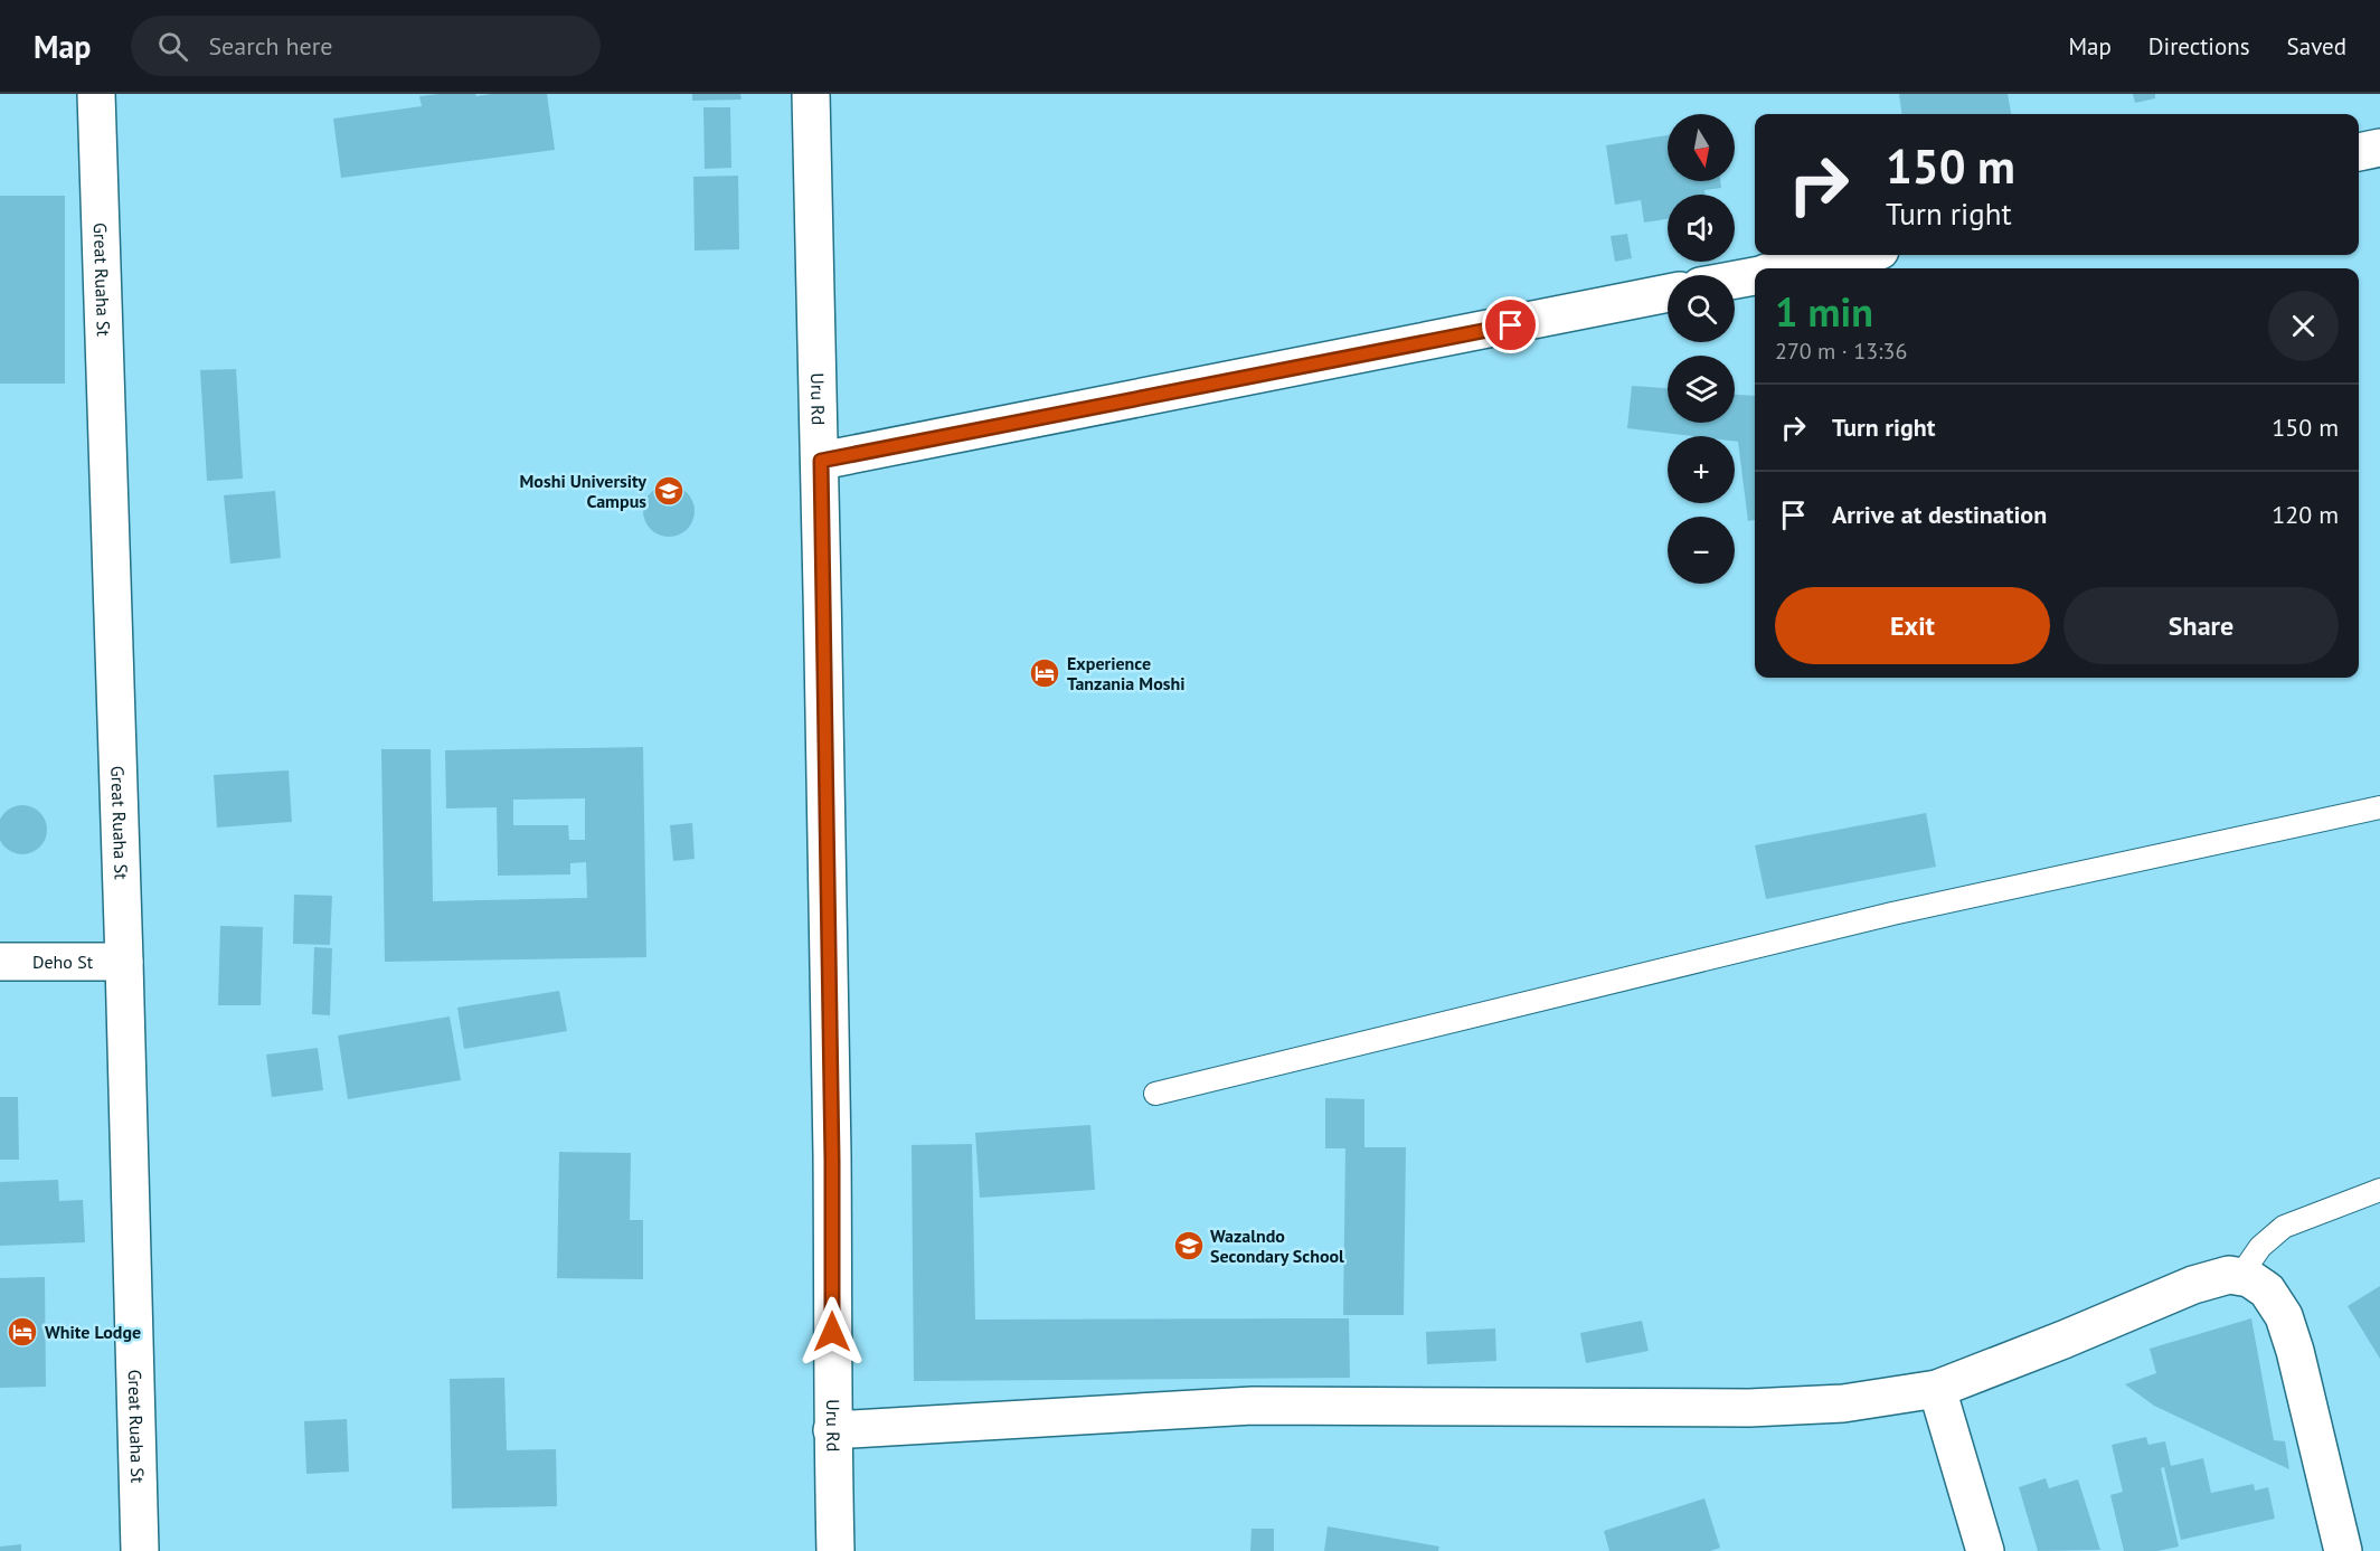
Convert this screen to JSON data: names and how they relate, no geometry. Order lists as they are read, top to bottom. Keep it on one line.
{"streets":{"street":["Great Ruaha St","Uru Rd","Deho St"]},"crossings":[["Great Ruaha St","Deho St"]],"places":{"school or university":["Moshi University Campus","Wazalndo Secondary School"],"hotel":["Experience Tanzania Moshi","White Lodge"]},"north":"bottom","page":{"header":"Map","search":"Search here","nav":["Map","Directions","Saved"],"map_buttons":["+","−"],"turn":["150 m","Turn right"],"heading":["1 min","270 m · 13:36"],"list":[{"name":"Turn right","value":"150 m"},{"name":"Arrive at destination","value":"120 m"}],"buttons":["Exit","Share"]}}
